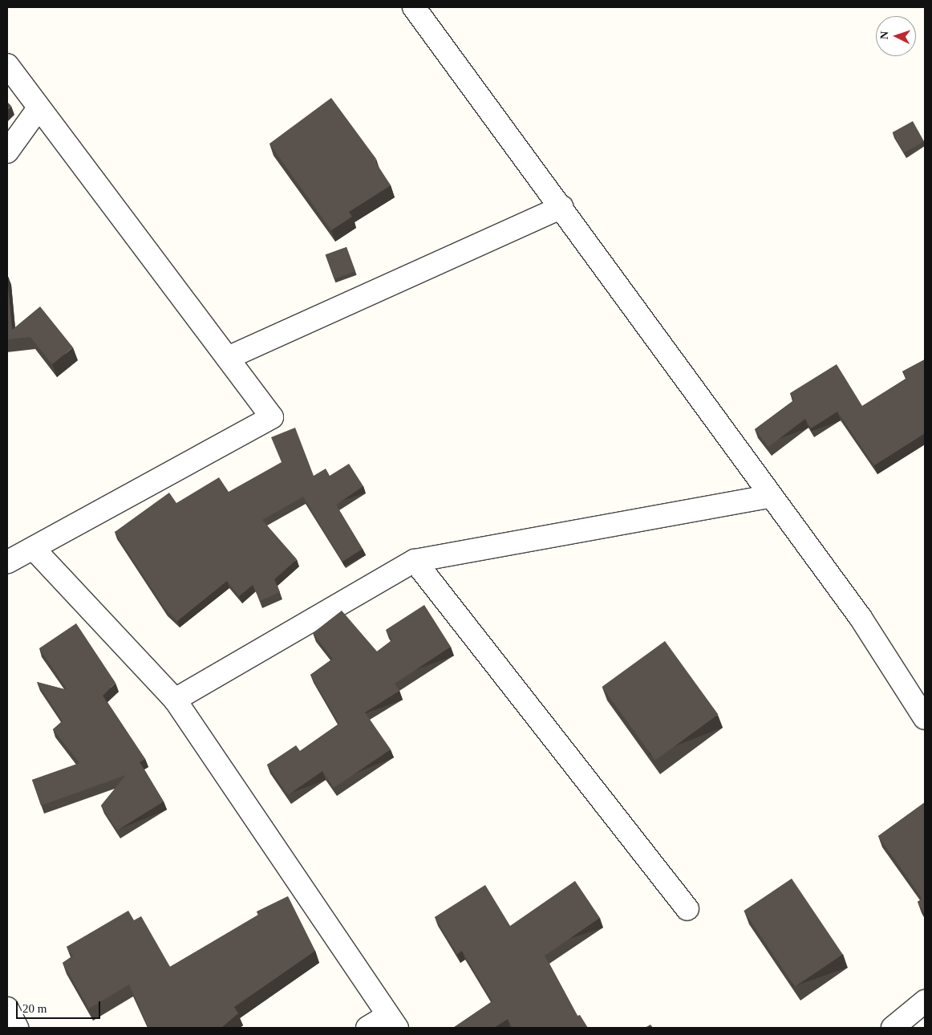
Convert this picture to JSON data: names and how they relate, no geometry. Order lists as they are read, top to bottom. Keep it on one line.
{"scale_bar":"20 m","north":"left"}
